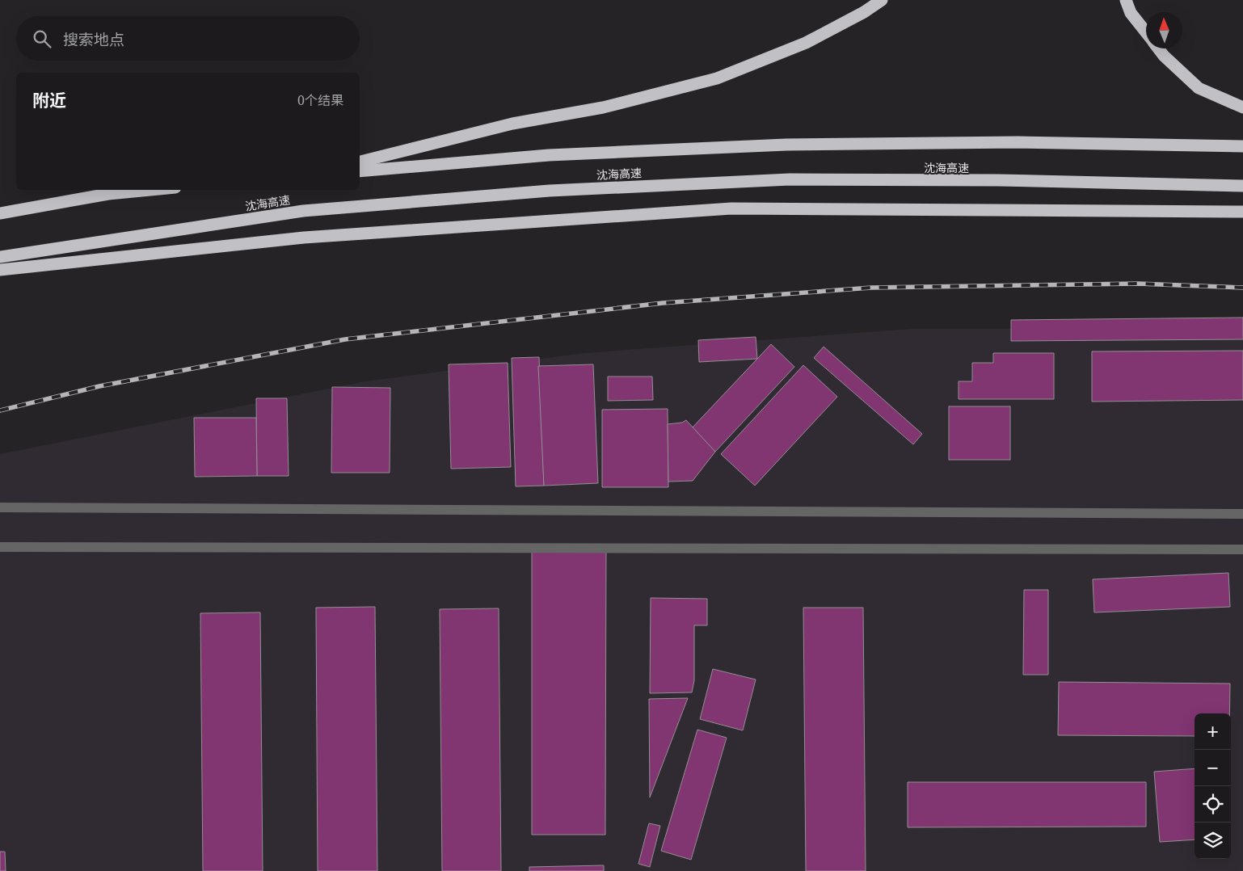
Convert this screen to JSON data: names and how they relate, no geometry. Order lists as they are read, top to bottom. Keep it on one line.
{"streets":{"highway":["沈海高速"]},"north":"top","page":{"search":"搜索地点","heading":["附近","0个结果"],"map_buttons":["+","−"]}}
